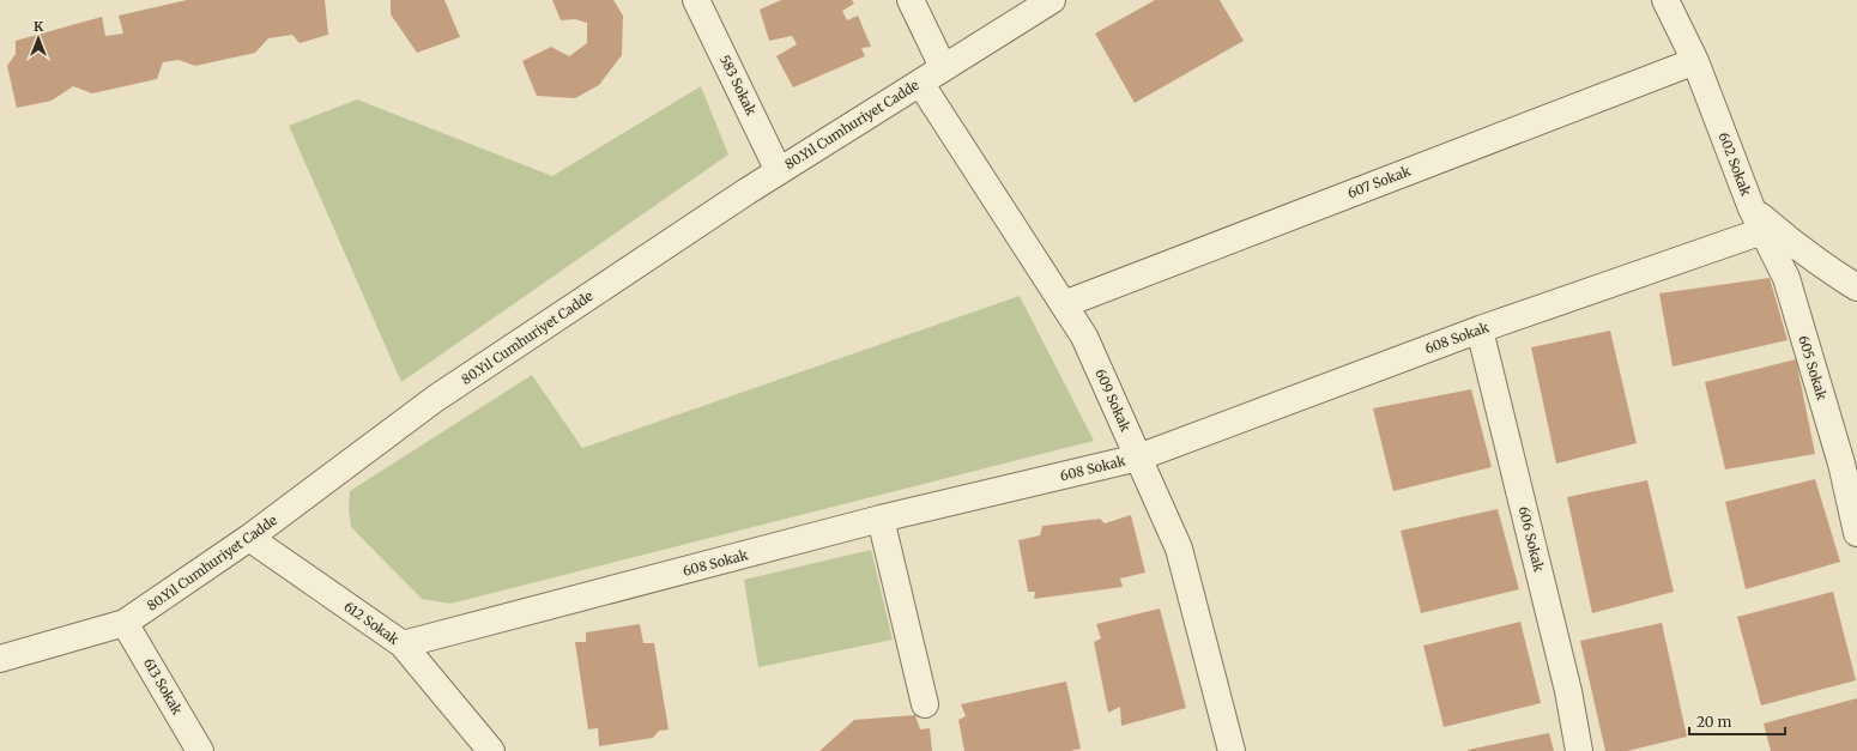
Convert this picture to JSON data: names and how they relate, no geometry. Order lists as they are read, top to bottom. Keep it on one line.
{"streets":{"street":["583 Sokak","80.Yıl Cumhuriyet Cadde","602 Sokak","607 Sokak","608 Sokak","605 Sokak","609 Sokak","606 Sokak","612 Sokak","613 Sokak"]},"crossings":[["583 Sokak","80.Yıl Cumhuriyet Cadde"],["80.Yıl Cumhuriyet Cadde","609 Sokak"],["80.Yıl Cumhuriyet Cadde","612 Sokak"],["80.Yıl Cumhuriyet Cadde","613 Sokak"],["602 Sokak","607 Sokak"],["602 Sokak","605 Sokak"],["607 Sokak","609 Sokak"],["608 Sokak","605 Sokak"],["608 Sokak","609 Sokak"],["608 Sokak","606 Sokak"],["608 Sokak","612 Sokak"]],"scale_bar":"20 m","north":"top"}
